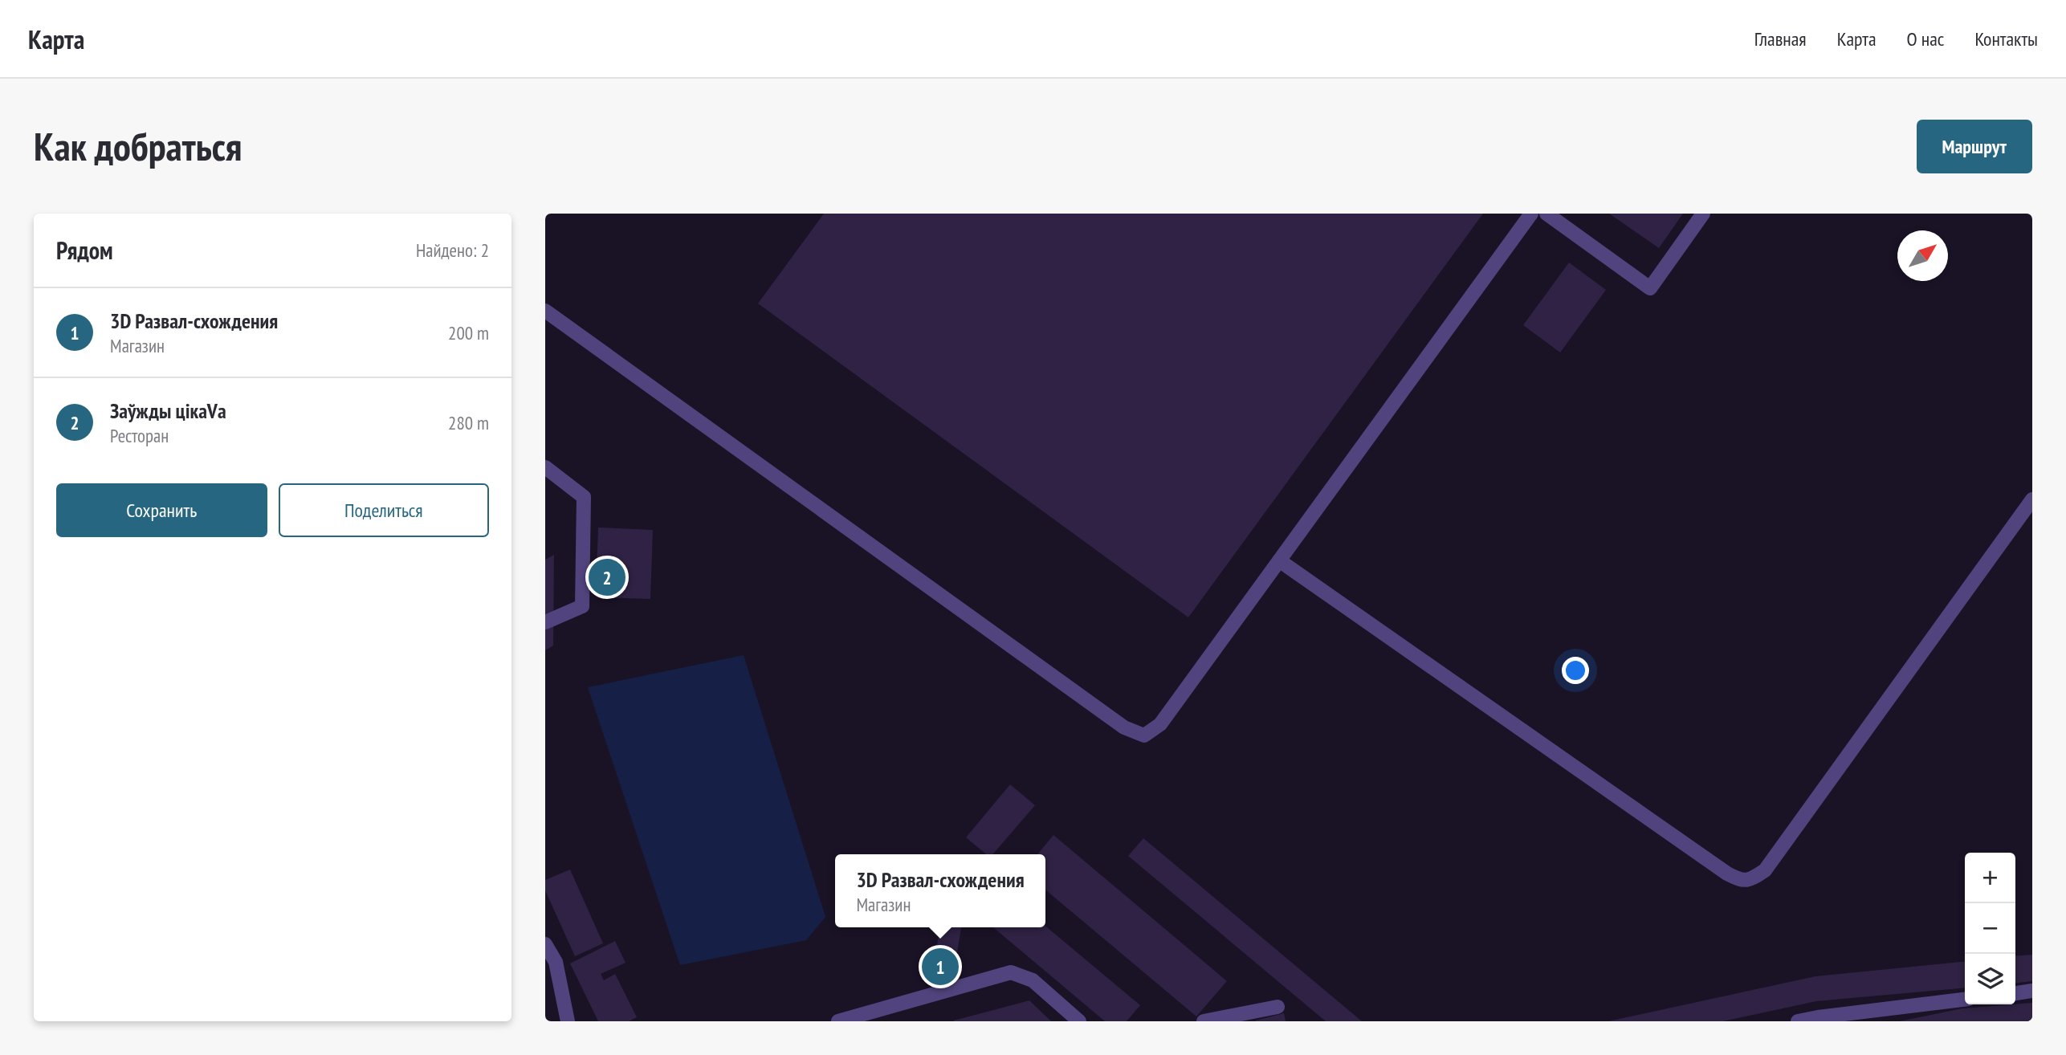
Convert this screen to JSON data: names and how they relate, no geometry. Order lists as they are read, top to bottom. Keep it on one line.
{"north":"top right","page":{"header":"Карта","nav":["Главная","Карта","О нас","Контакты"],"buttons":["Маршрут",["Сохранить","Поделиться"]],"title":"Как добраться","heading":["Рядом","Найдено: 2"],"list":[{"mark":"1","name":"3D Развал-схождения","note":"Магазин","value":"200 m"},{"mark":"2","name":"Заўжды цікаVа","note":"Ресторан","value":"280 m"}],"pins":["2","1"],"map_buttons":["+","−"],"popup":["3D Развал-схождения","Магазин"]}}
